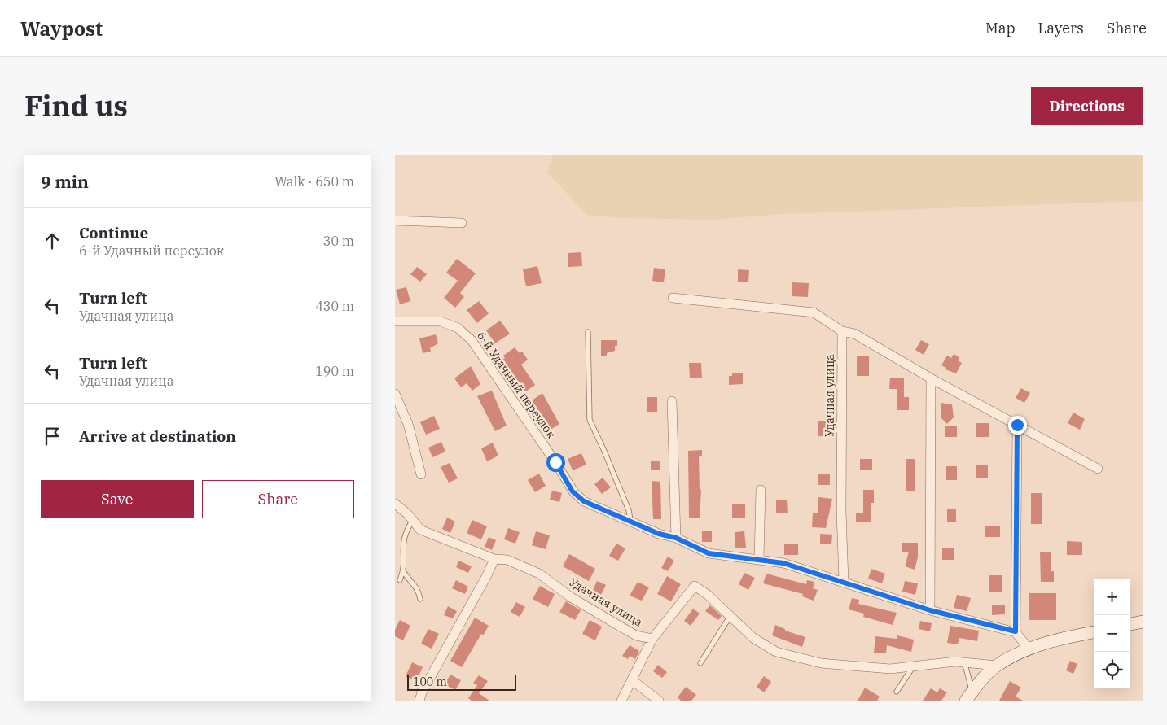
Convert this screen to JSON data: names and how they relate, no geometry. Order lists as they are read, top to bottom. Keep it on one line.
{"streets":{"street":["6-й Удачный переулок","Удачная улица"]},"scale_bar":"100 m","page":{"header":"Waypost","nav":["Map","Layers","Share"],"title":"Find us","buttons":["Directions",["Save","Share"]],"heading":["9 min","Walk · 650 m"],"list":[["Continue","6-й Удачный переулок","30 m"],["Turn left","Удачная улица","430 m"],["Turn left","Удачная улица","190 m"],"Arrive at destination"],"map_buttons":["+","−"],"scale":"100 m"}}
